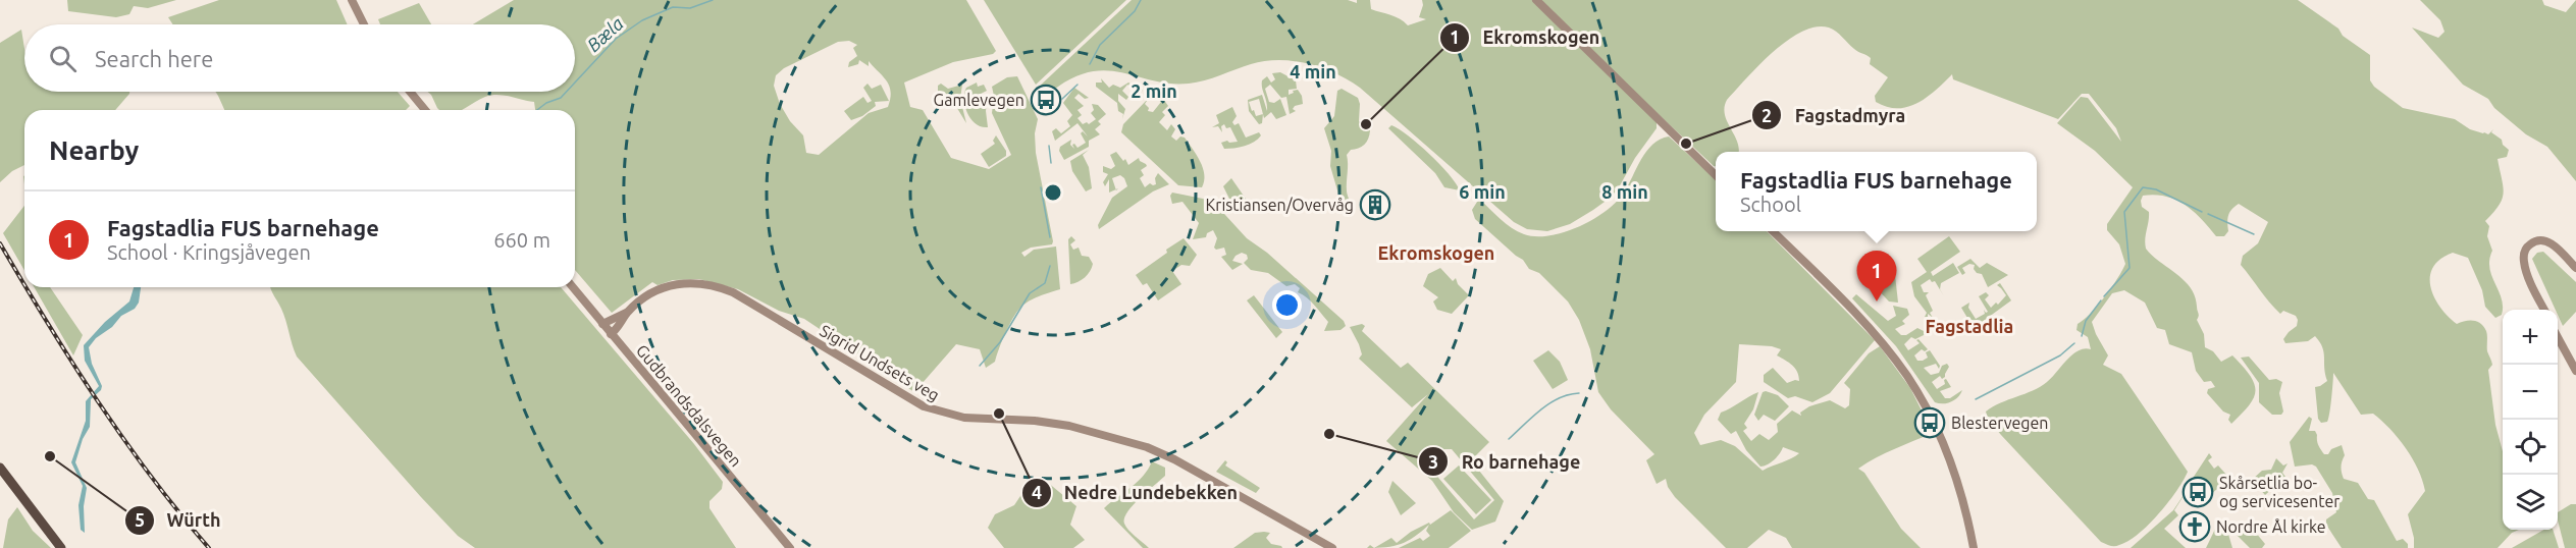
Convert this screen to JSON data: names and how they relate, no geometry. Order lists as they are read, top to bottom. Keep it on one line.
{"streets":{"street":["Sigrid Undsets veg","Gudbrandsdalsvegen"]},"crossings":[["Sigrid Undsets veg","Gudbrandsdalsvegen"]],"districts":["Ekromskogen","Fagstadlia"],"water":["Bæla"],"places":{"bus stop":["Gamlevegen","Blestervegen","Skårsetlia bo- og servicesenter"],"other":["Ekromskogen","Fagstadmyra","Nedre Lundebekken","Ro barnehage","Würth"],"building":["Kristiansen/Overvåg"],"church":["Nordre Ål kirke"]},"page":{"search":"Search here","heading":"Nearby","popup":["Fagstadlia FUS barnehage","School"],"list":[{"mark":"1","name":"Fagstadlia FUS barnehage","note":"School · Kringsjåvegen","value":"660 m"}],"pins":"1","map_buttons":["+","−"]},"rings":["4 min","2 min","6 min","8 min"]}
